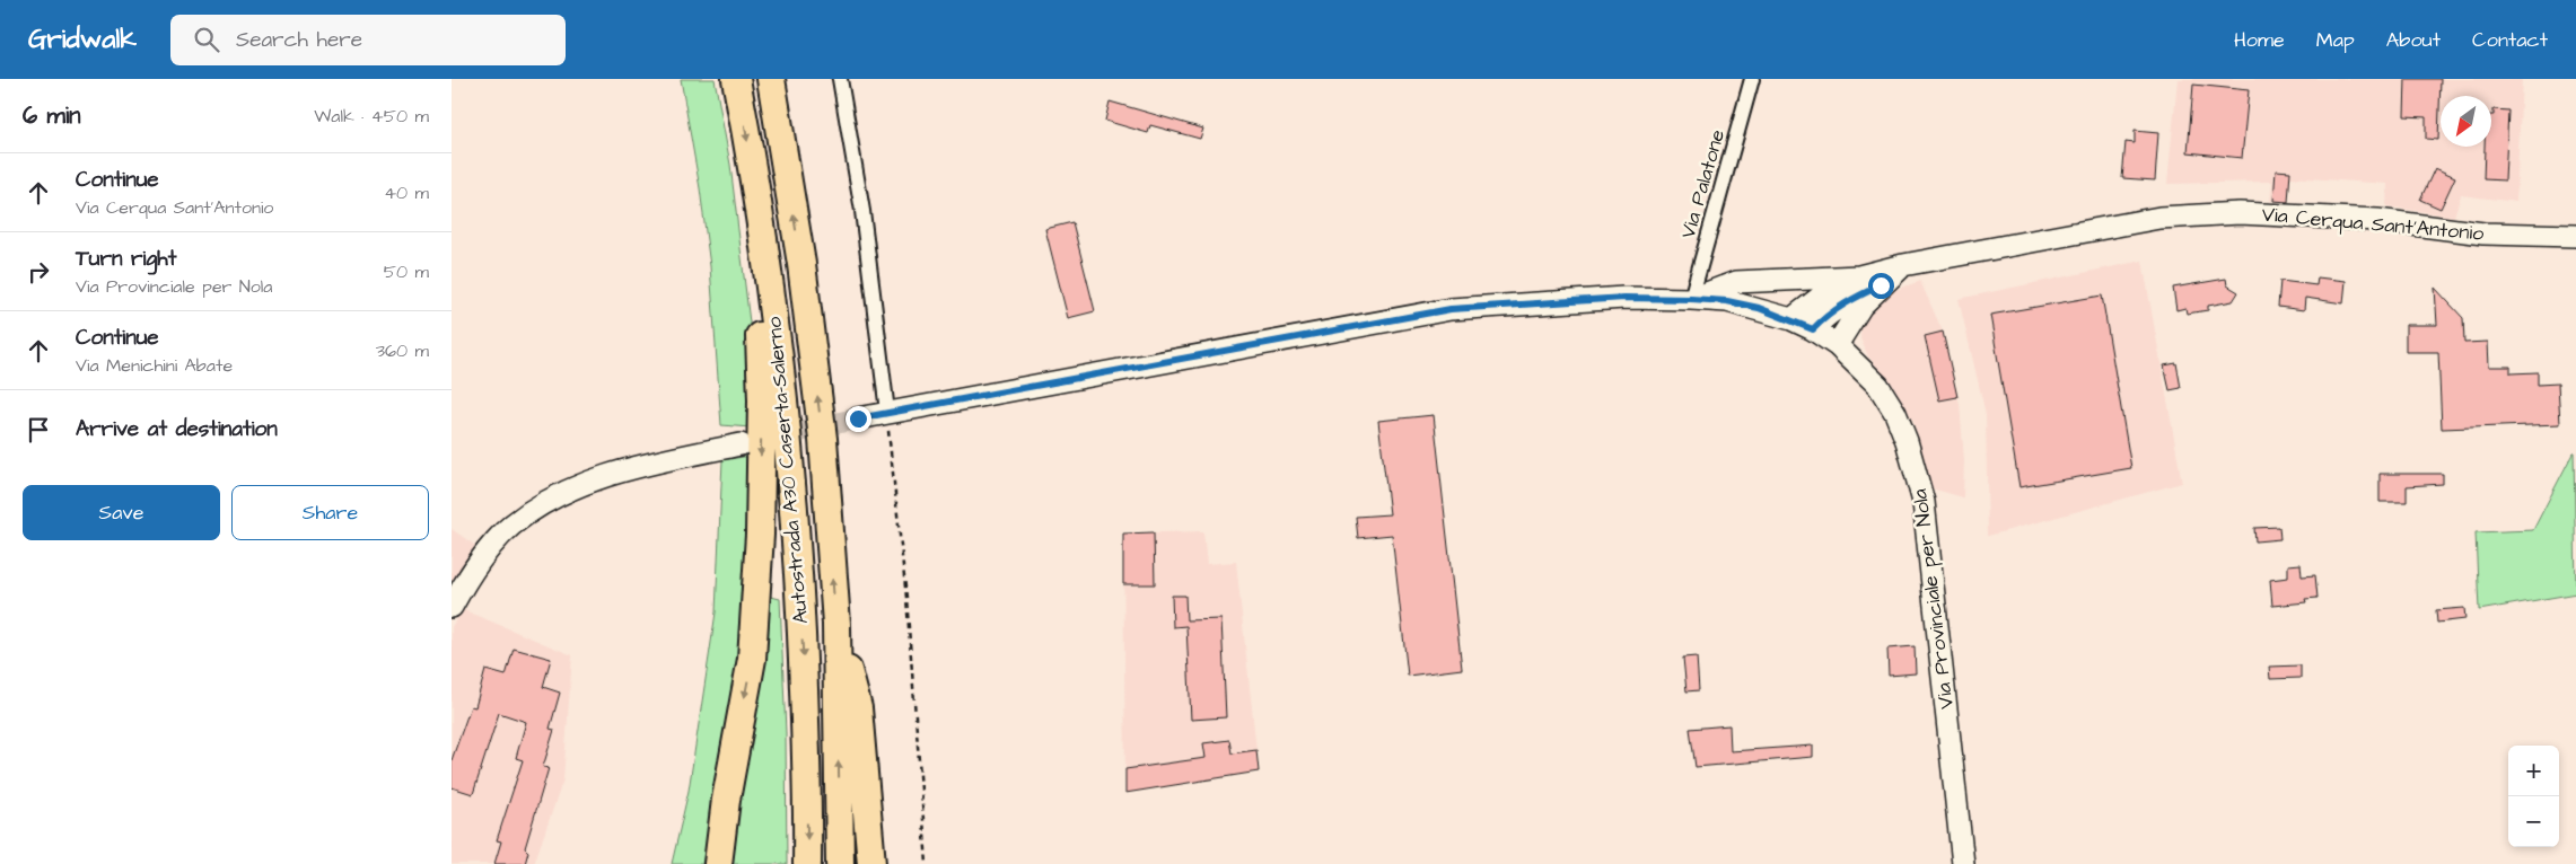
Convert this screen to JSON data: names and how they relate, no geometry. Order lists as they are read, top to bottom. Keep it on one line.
{"streets":{"highway":["Autostrada A30 Caserta-Salerno"],"street":["Via Palatone","Via Cerqua Sant'Antonio","Via Provinciale per Nola"]},"crossings":[["Via Palatone","Via Cerqua Sant'Antonio"],["Via Palatone","Via Provinciale per Nola"],["Via Cerqua Sant'Antonio","Via Provinciale per Nola"]],"north":"bottom left","page":{"header":"Gridwalk","search":"Search here","nav":["Home","Map","About","Contact"],"heading":["6 min","Walk · 450 m"],"list":[["Continue","Via Cerqua Sant'Antonio","40 m"],["Turn right","Via Provinciale per Nola","50 m"],["Continue","Via Menichini Abate","360 m"],"Arrive at destination"],"buttons":["Save","Share"],"map_buttons":["+","−"]}}
